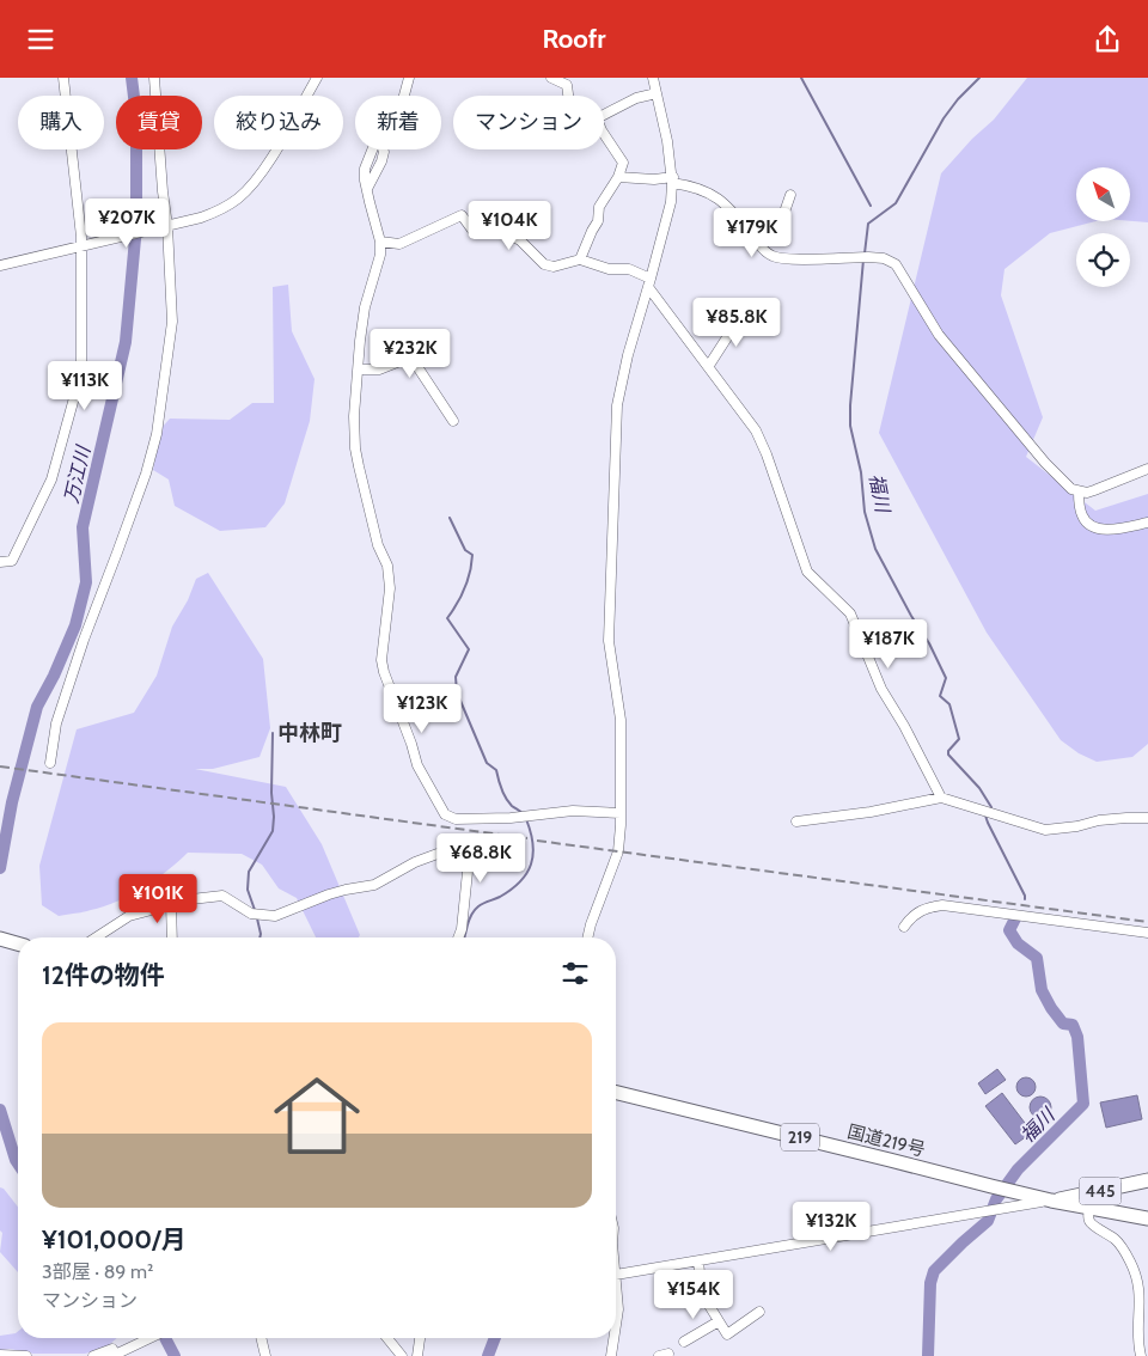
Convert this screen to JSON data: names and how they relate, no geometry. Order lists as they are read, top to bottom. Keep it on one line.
{"streets":{"highway":["219","国道219号","445"]},"crossings":[["219","国道219号"],["219","445"],["国道219号","445"]],"districts":["中林町"],"water":["万江川","福川"],"north":"top left","page":{"header":"Roofr","chip":["購入","賃貸","絞り込み","新着","マンション"],"price":["¥207K","¥104K","¥179K","¥85.8K","¥232K","¥113K","¥187K","¥123K","¥68.8K","¥101K","¥132K","¥154K"],"heading":"12件の物件","list":[{"name":"¥101,000/月","note":"3部屋 · 89 m² · マンション"}]}}
